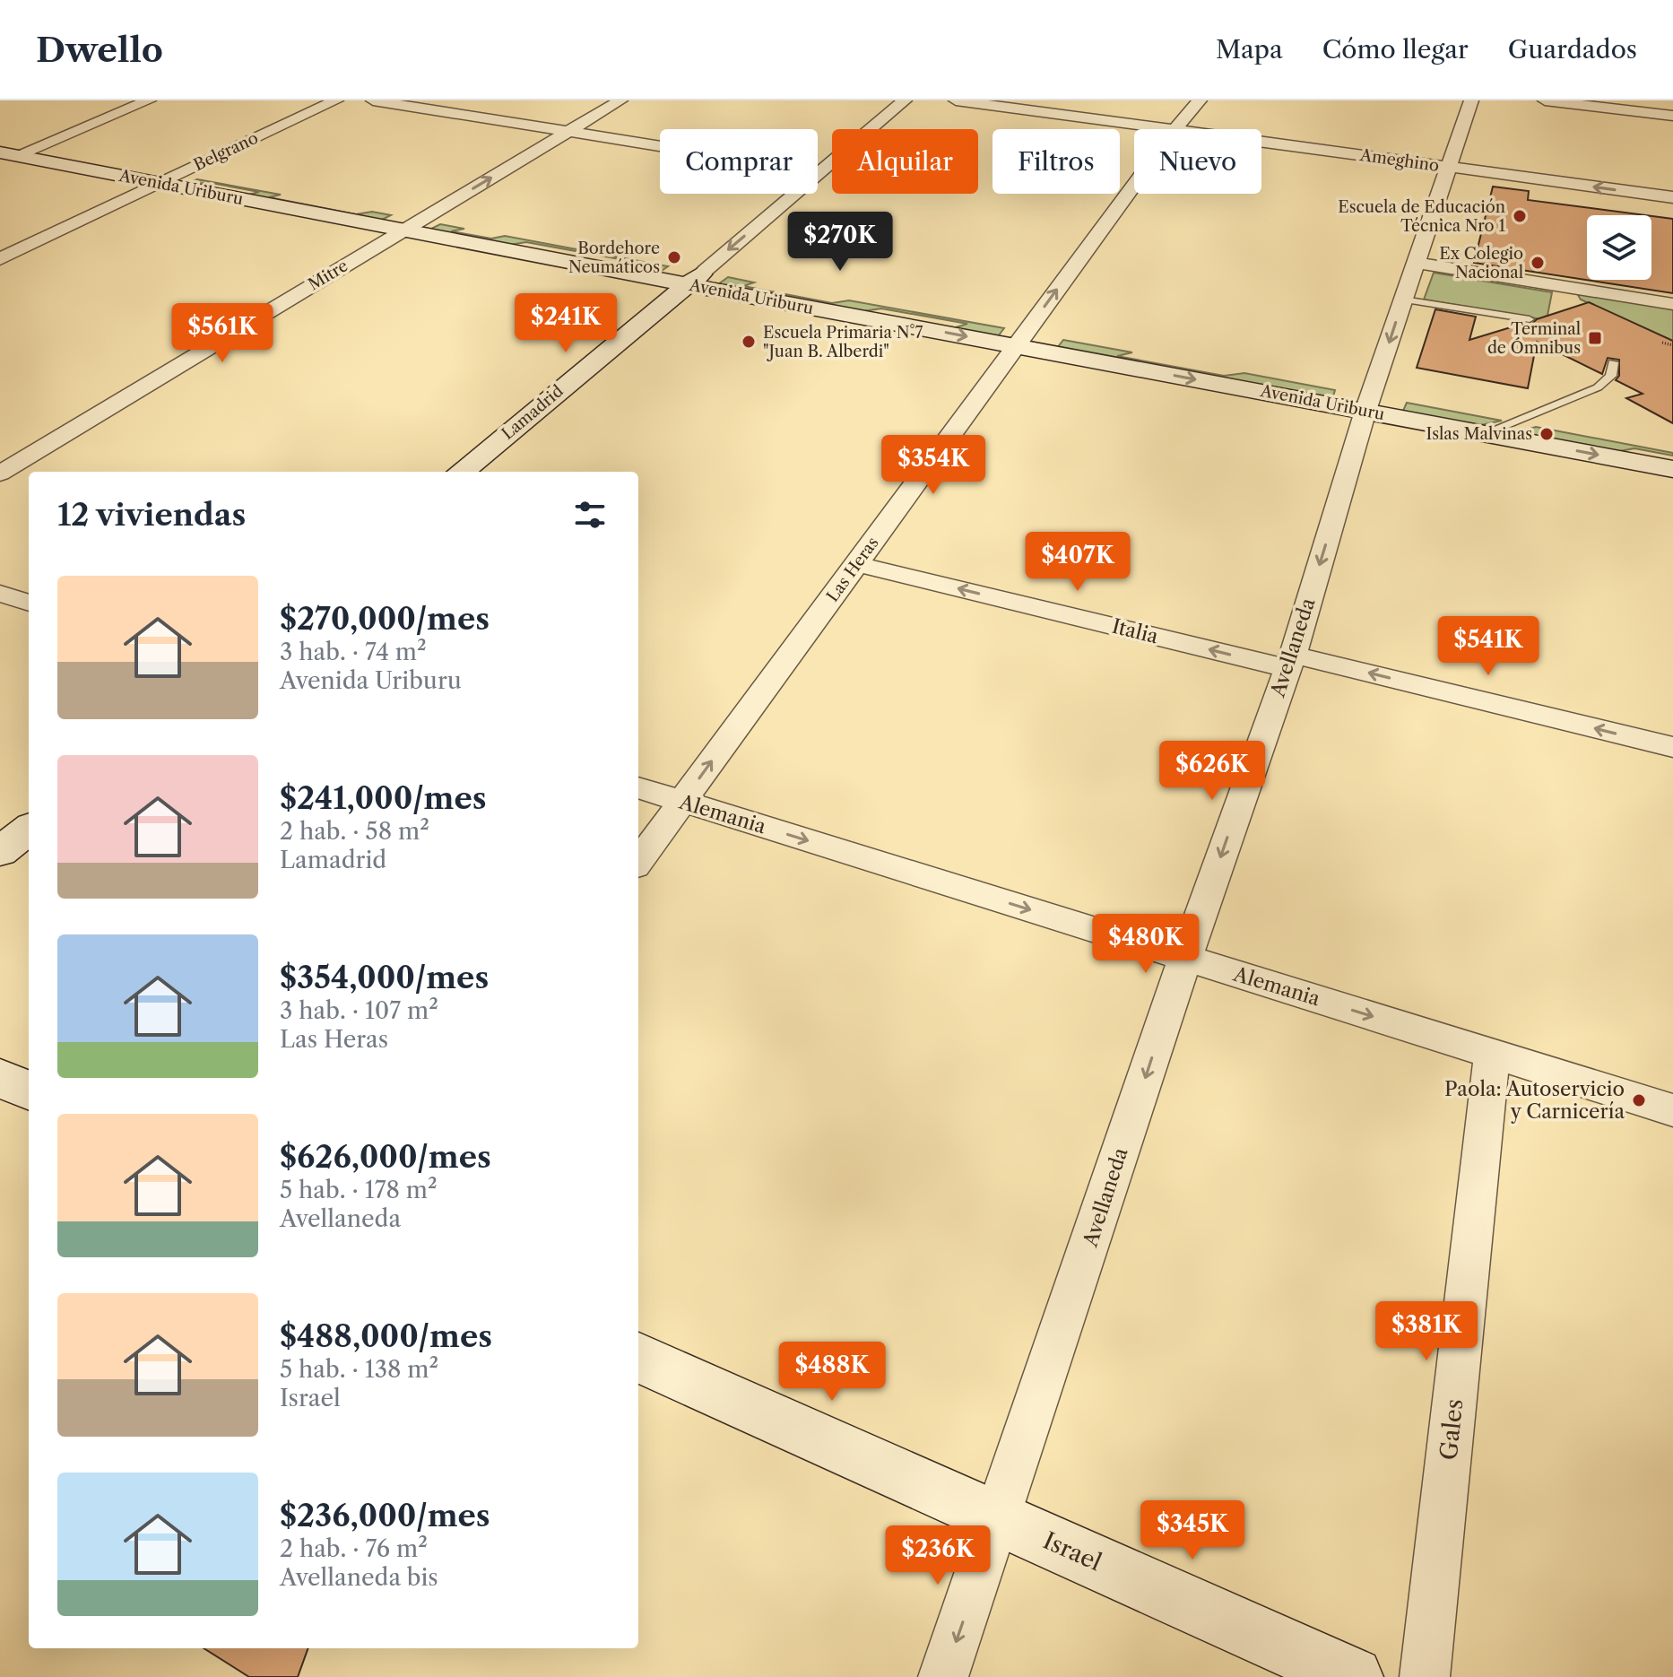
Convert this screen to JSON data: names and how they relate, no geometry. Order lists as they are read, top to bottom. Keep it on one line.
{"streets":{"main road":["Avenida Uriburu","Lamadrid","Israel"],"street":["Belgrano","Ameghino","Mitre","Las Heras","Italia","Avellaneda","Alemania","Gales"]},"crossings":[["Belgrano","Avenida Uriburu"],["Ameghino","Avellaneda"],["Avenida Uriburu","Mitre"],["Avenida Uriburu","Lamadrid"],["Avenida Uriburu","Las Heras"],["Avenida Uriburu","Avellaneda"],["Las Heras","Italia"],["Las Heras","Alemania"],["Italia","Avellaneda"],["Avellaneda","Alemania"],["Avellaneda","Israel"],["Alemania","Gales"]],"one_way":["Las Heras","Italia","Avellaneda","Alemania"],"places":{"other":["Escuela de Educación Técnica Nro 1","Bordehore Neumáticos","Ex Colegio Nacional","Escuela Primaria N°7 \"Juan B. Alberdi\"","Islas Malvinas","Paola: Autoservicio y Carnicería"],"transit":["Terminal de Ómnibus"]},"page":{"header":"Dwello","nav":["Mapa","Cómo llegar","Guardados"],"chip":["Comprar","Alquilar","Filtros","Nuevo"],"price":["$270K","$241K","$561K","$354K","$407K","$541K","$626K","$480K","$381K","$488K","$345K","$236K"],"heading":"12 viviendas","list":[{"name":"$270,000/mes","note":"3 hab. · 74 m² · Avenida Uriburu"},{"name":"$241,000/mes","note":"2 hab. · 58 m² · Lamadrid"},{"name":"$354,000/mes","note":"3 hab. · 107 m² · Las Heras"},{"name":"$626,000/mes","note":"5 hab. · 178 m² · Avellaneda"},{"name":"$488,000/mes","note":"5 hab. · 138 m² · Israel"},{"name":"$236,000/mes","note":"2 hab. · 76 m² · Avellaneda bis"}]}}
